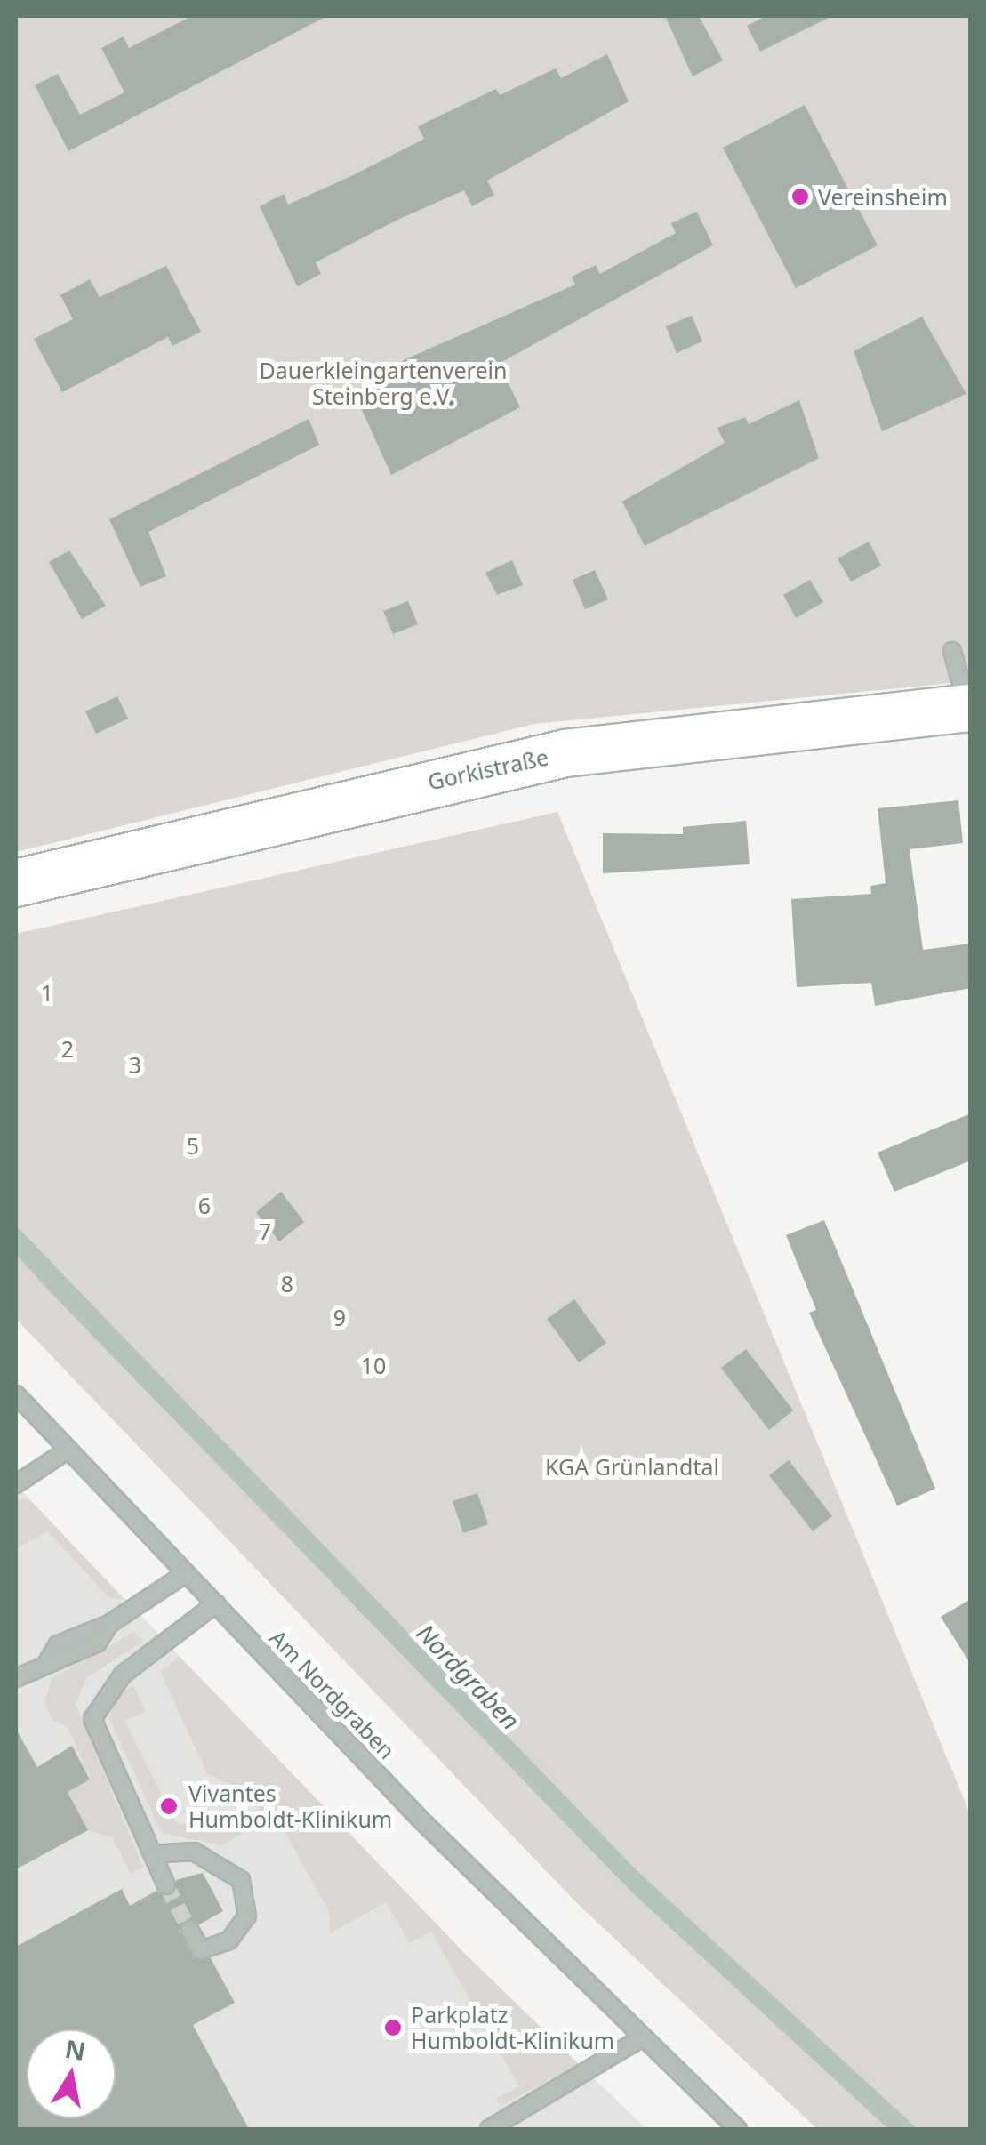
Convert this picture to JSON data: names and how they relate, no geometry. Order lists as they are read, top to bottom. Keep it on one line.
{"streets":{"main road":["Gorkistraße"],"street":["Am Nordgraben"]},"water":["Nordgraben"],"parks":["Dauerkleingartenverein Steinberg e.V.","1","2","3","5","6","7","8","9","10","KGA Grünlandtal"],"places":["Vereinsheim","Vivantes Humboldt-Klinikum","Parkplatz Humboldt-Klinikum"],"north":"top"}
